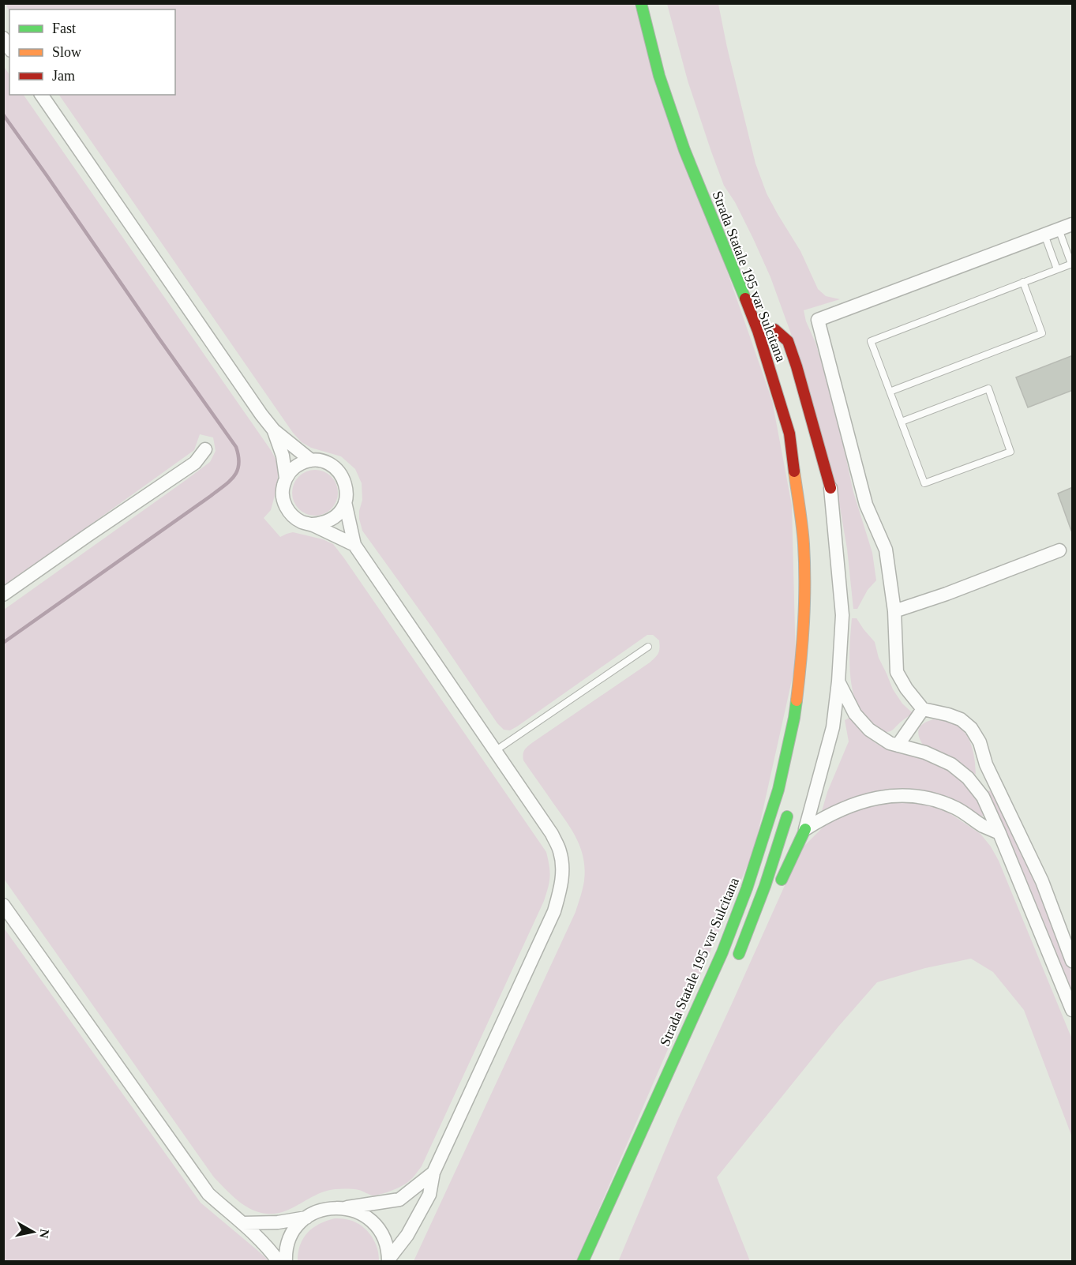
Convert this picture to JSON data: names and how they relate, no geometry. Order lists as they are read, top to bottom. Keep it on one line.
{"streets":{"highway":["Strada Statale 195 var Sulcitana"]},"legend":["Fast","Slow","Jam"],"north":"right"}
